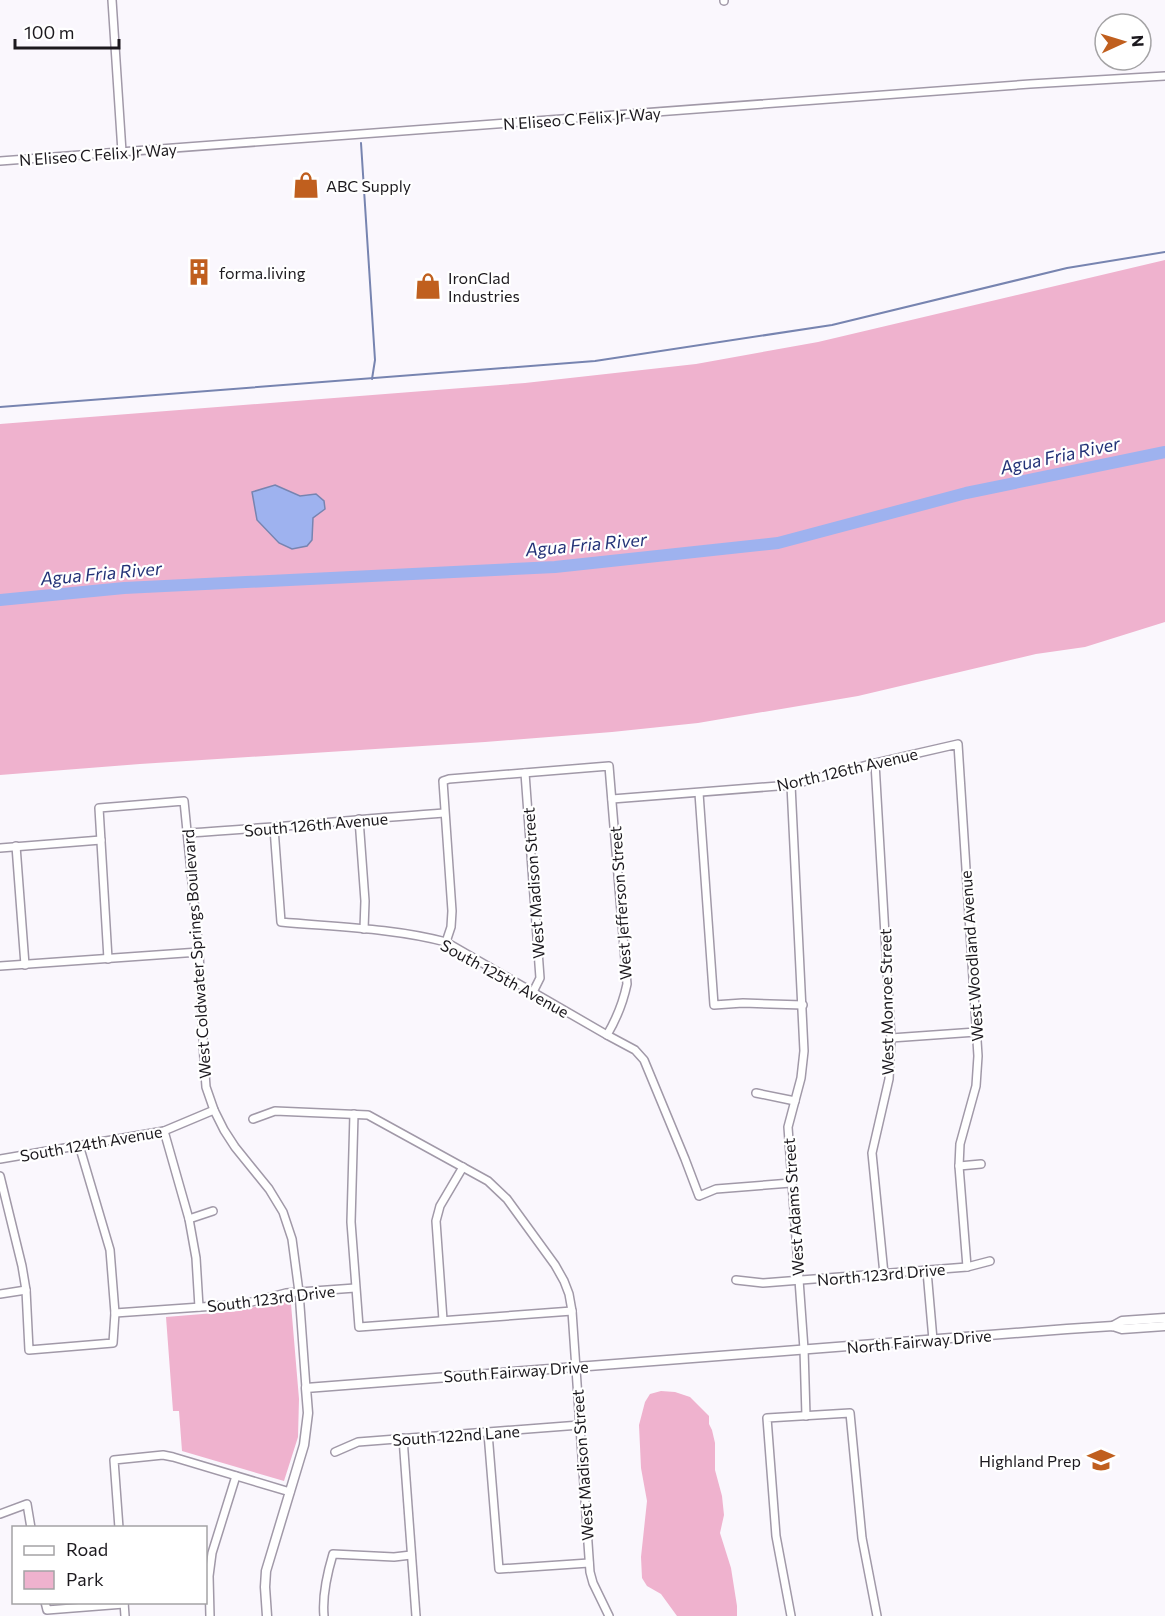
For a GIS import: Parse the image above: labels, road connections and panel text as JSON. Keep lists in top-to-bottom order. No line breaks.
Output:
{"streets":{"street":["N Eliseo C Felix Jr Way","North 126th Avenue","South 126th Avenue","West Madison Street","West Jefferson Street","West Coldwater Springs Boulevard","West Woodland Avenue","South 125th Avenue","West Monroe Street","South 124th Avenue","West Adams Street","North 123rd Drive","South 123rd Drive","North Fairway Drive","South Fairway Drive","South 122nd Lane"]},"crossings":[["North 126th Avenue","West Woodland Avenue"],["North 126th Avenue","West Monroe Street"],["North 126th Avenue","West Adams Street"],["South 126th Avenue","West Coldwater Springs Boulevard"],["South 126th Avenue","South 125th Avenue"],["West Madison Street","West Jefferson Street"],["West Madison Street","South 125th Avenue"],["West Madison Street","South Fairway Drive"],["West Madison Street","South 122nd Lane"],["West Jefferson Street","South 125th Avenue"],["West Coldwater Springs Boulevard","South 124th Avenue"],["West Coldwater Springs Boulevard","South 123rd Drive"],["West Coldwater Springs Boulevard","South Fairway Drive"],["West Woodland Avenue","North 123rd Drive"],["South 125th Avenue","West Adams Street"],["West Monroe Street","North 123rd Drive"],["West Adams Street","North 123rd Drive"],["West Adams Street","North Fairway Drive"],["North Fairway Drive","South Fairway Drive"]],"water":["Agua Fria River"],"places":{"shop":["ABC Supply","IronClad Industries"],"building":["forma.living"],"school or university":["Highland Prep"]},"legend":["Road","Park"],"scale_bar":"100 m","north":"right"}
